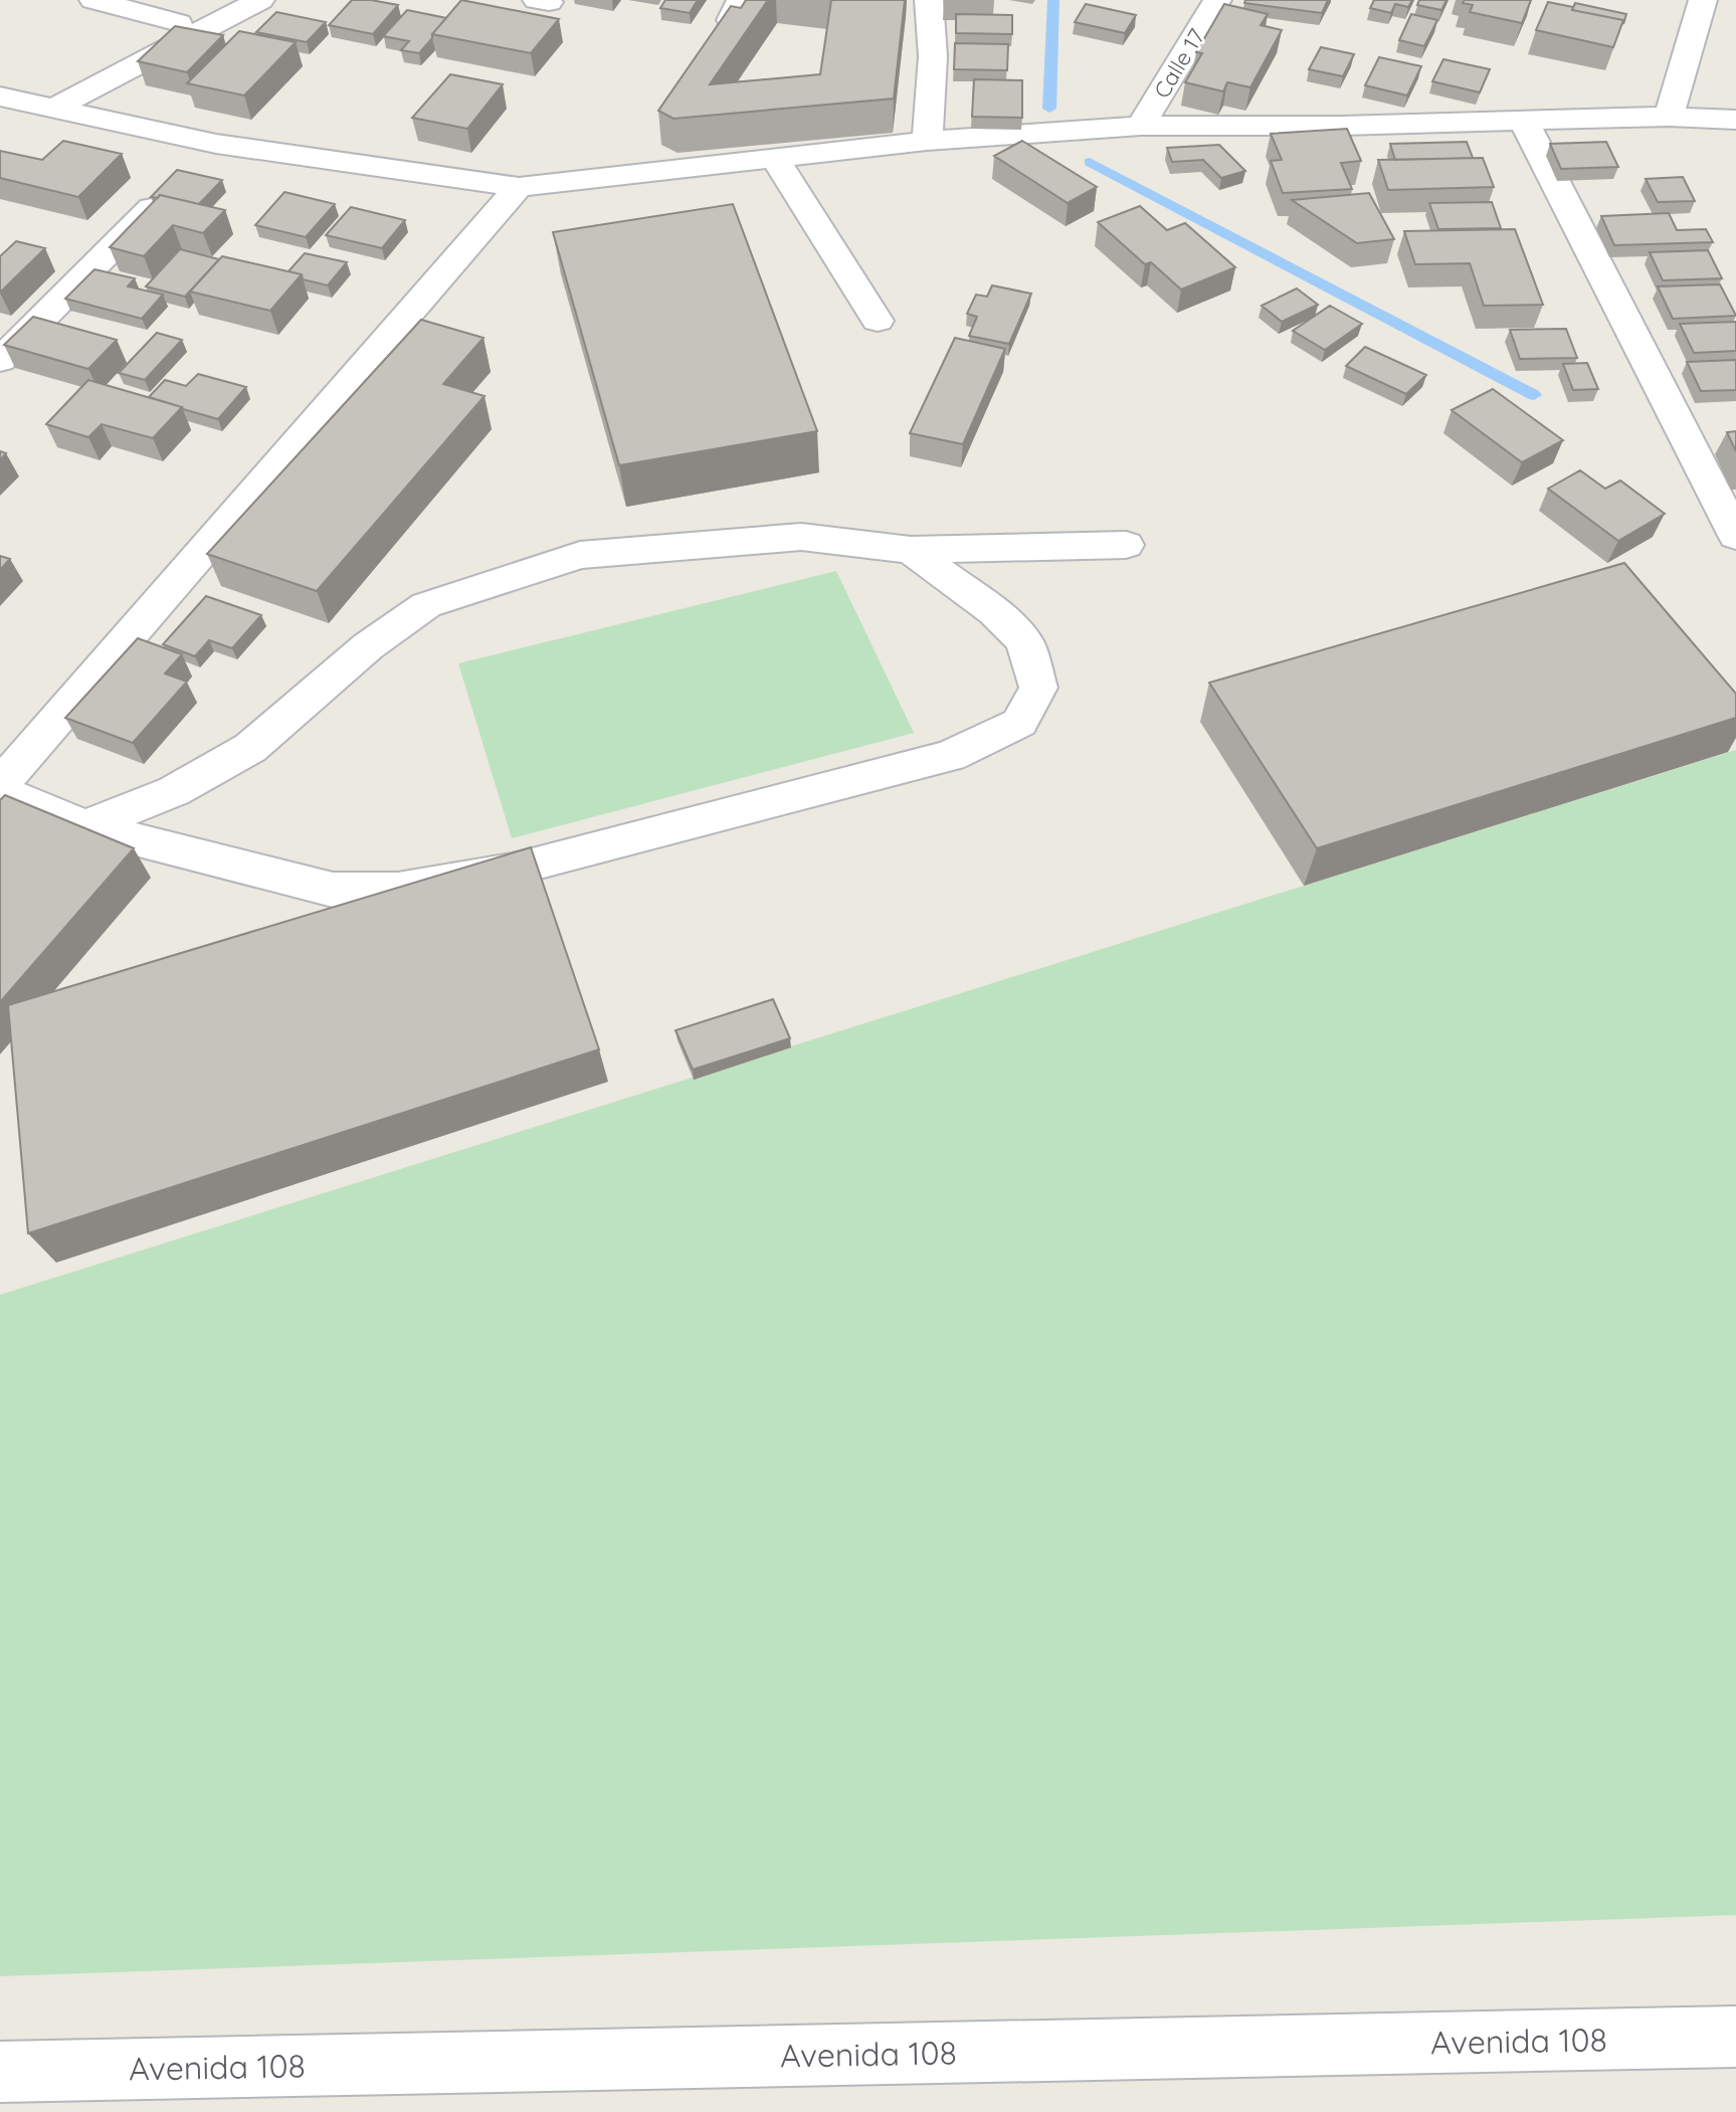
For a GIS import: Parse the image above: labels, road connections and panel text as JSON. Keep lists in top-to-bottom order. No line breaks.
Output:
{"streets":{"street":["Calle 17","Avenida 108"]}}
